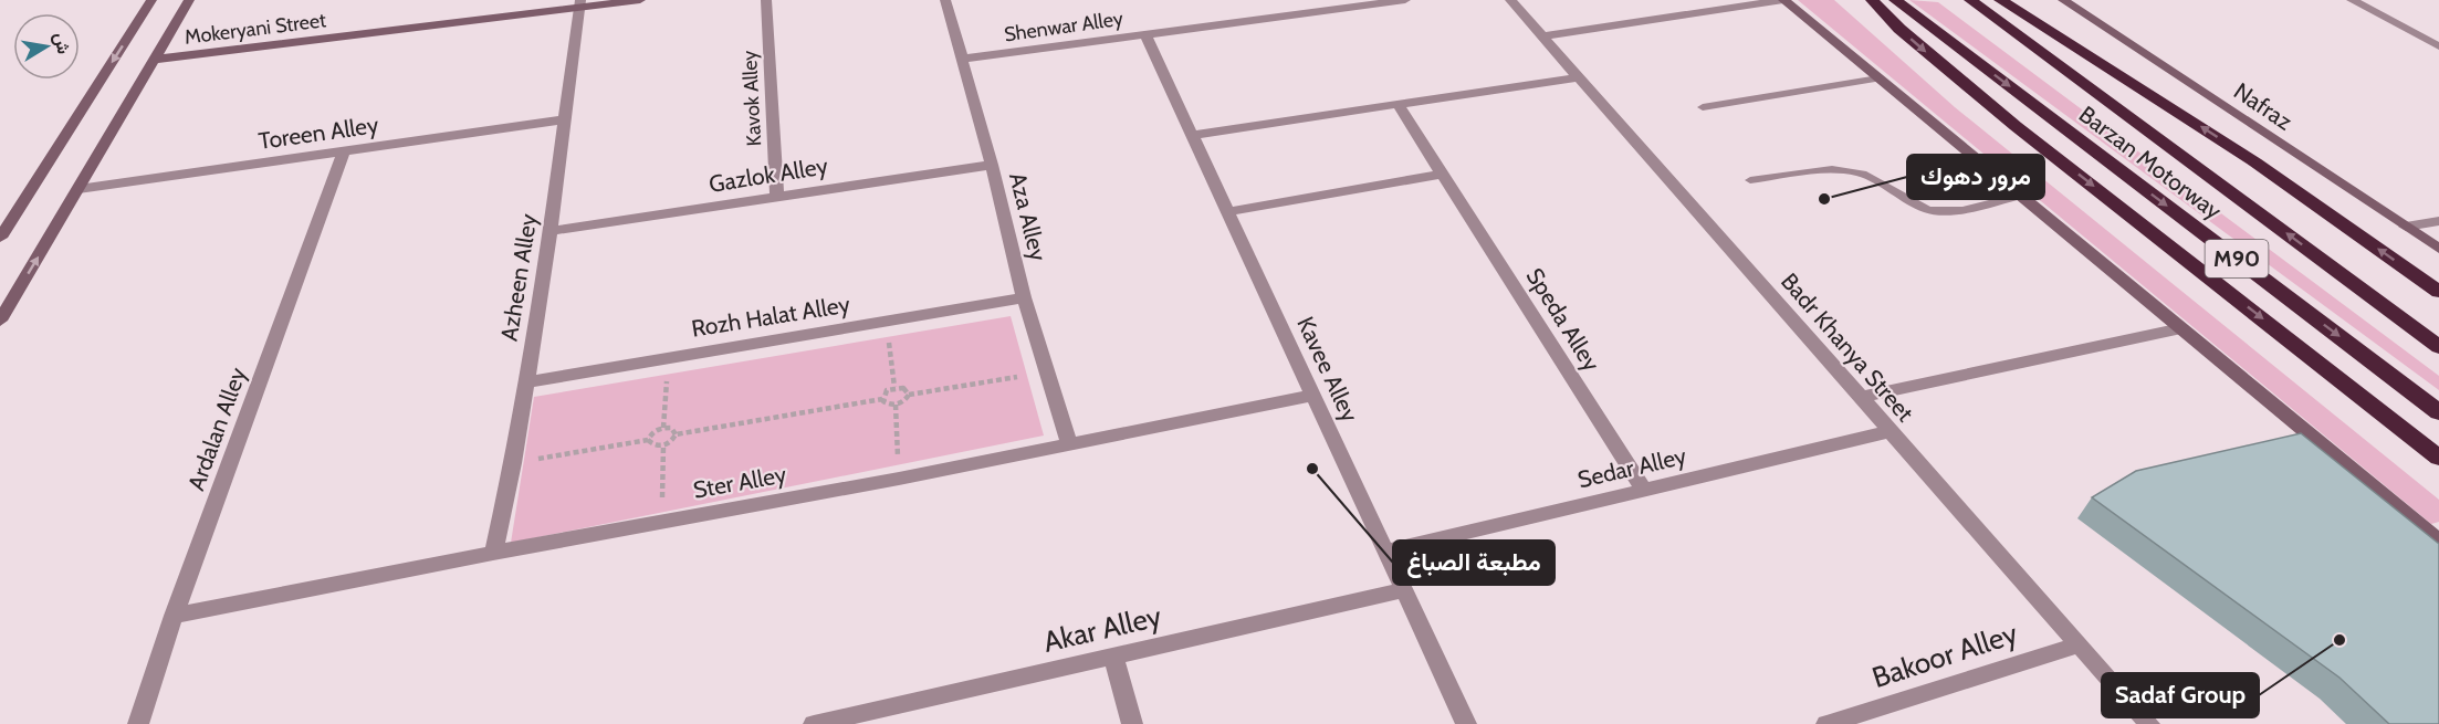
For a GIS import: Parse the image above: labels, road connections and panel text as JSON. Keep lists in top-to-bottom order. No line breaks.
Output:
{"streets":{"highway":["Barzan Motorway","M90"],"main road":["Mokeryani Street","Nafraz"],"street":["Shenwar Alley","Kavok Alley","Toreen Alley","Gazlok Alley","Aza Alley","Azheen Alley","Rozh Halat Alley","Speda Alley","Badr Khanya Street","Kavee Alley","Ardalan Alley","Sedar Alley","Ster Alley","Akar Alley","Bakoor Alley"]},"crossings":[["Shenwar Alley","Aza Alley"],["Shenwar Alley","Kavee Alley"],["Mokeryani Street","Azheen Alley"],["Kavok Alley","Gazlok Alley"],["Toreen Alley","Azheen Alley"],["Toreen Alley","Ardalan Alley"],["Gazlok Alley","Aza Alley"],["Gazlok Alley","Azheen Alley"],["Aza Alley","Rozh Halat Alley"],["Aza Alley","Ster Alley"],["Azheen Alley","Rozh Halat Alley"],["Azheen Alley","Ster Alley"],["Speda Alley","Sedar Alley"],["Badr Khanya Street","Sedar Alley"],["Badr Khanya Street","Bakoor Alley"],["Kavee Alley","Sedar Alley"],["Kavee Alley","Ster Alley"],["Kavee Alley","Akar Alley"],["Ardalan Alley","Ster Alley"]],"places":["مرور دهوك","مطبعة الصباغ","Sadaf Group"],"north":"right"}
